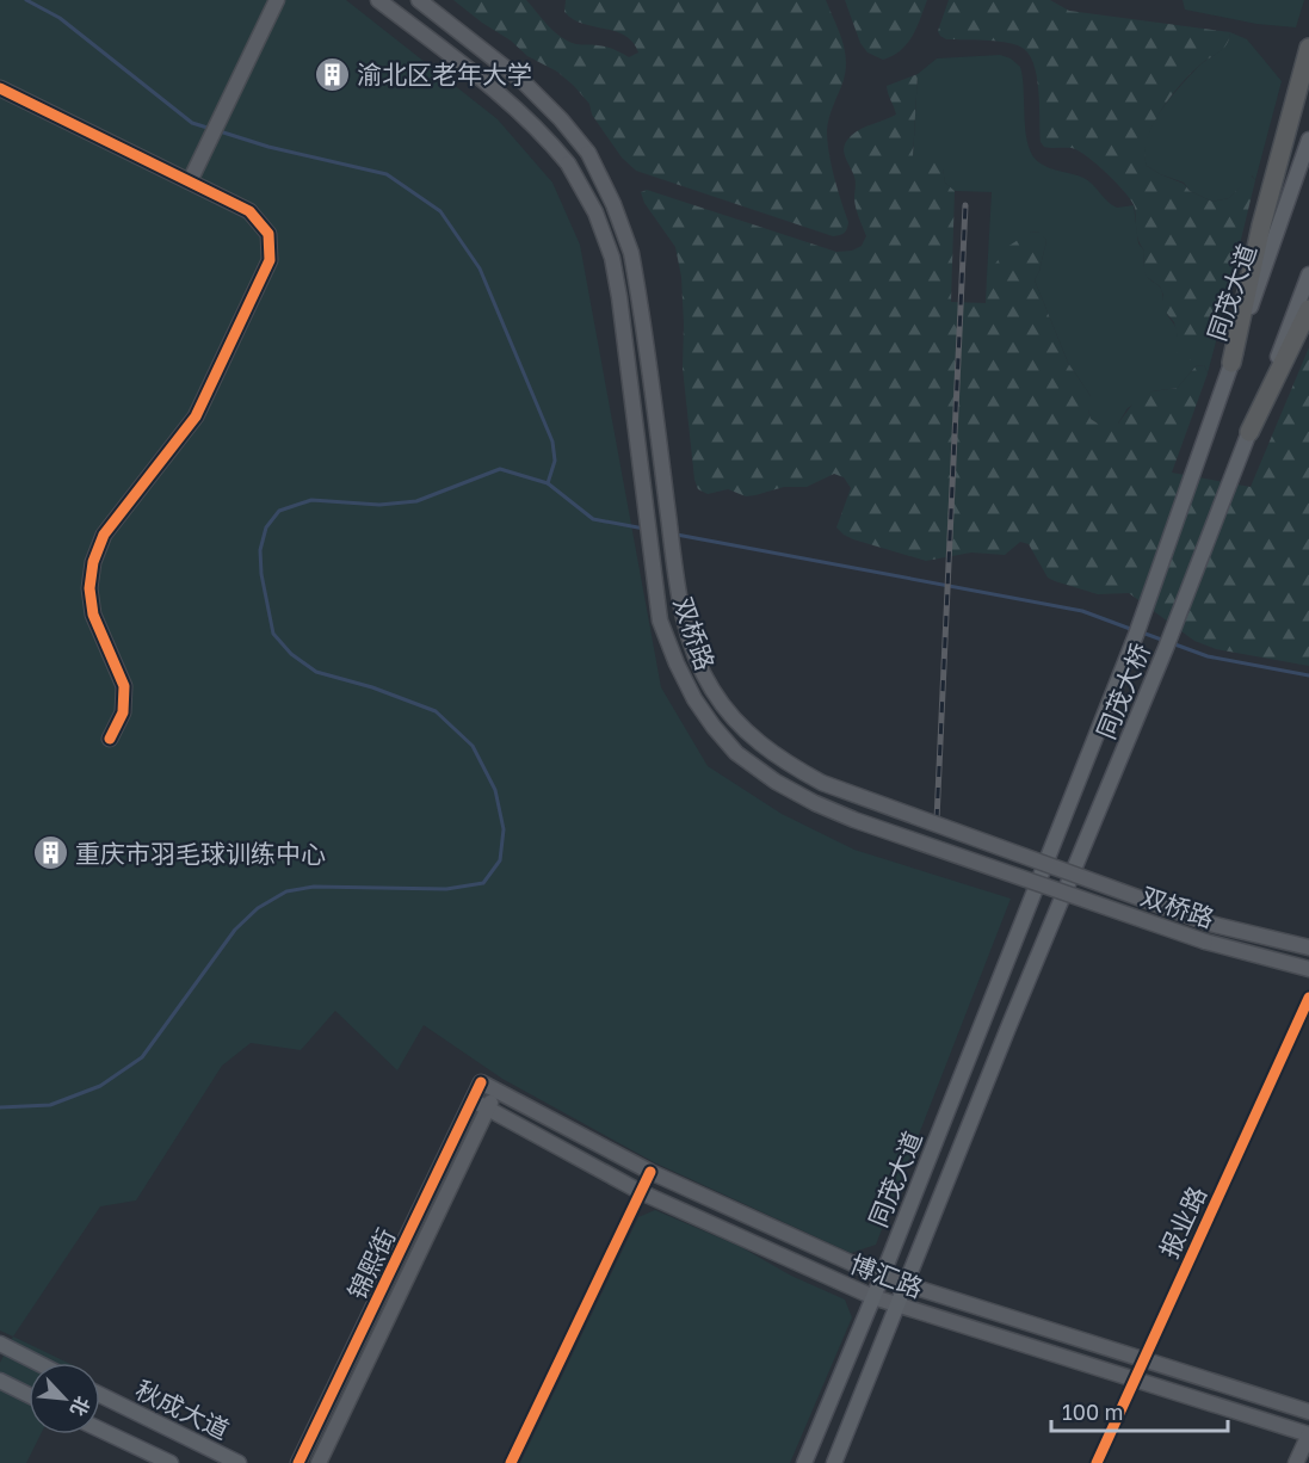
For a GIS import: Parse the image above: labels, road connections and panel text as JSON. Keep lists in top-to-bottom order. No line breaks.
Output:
{"streets":{"main road":["同茂大道","双桥路","同茂大桥","锦熙街","博汇路","秋成大道"],"street":["报业路"]},"crossings":[["同茂大道","同茂大桥"],["同茂大道","博汇路"],["报业路","博汇路"],["锦熙街","博汇路"]],"places":{"building":["渝北区老年大学","重庆市羽毛球训练中心"]},"scale_bar":"100 m","north":"bottom right"}
